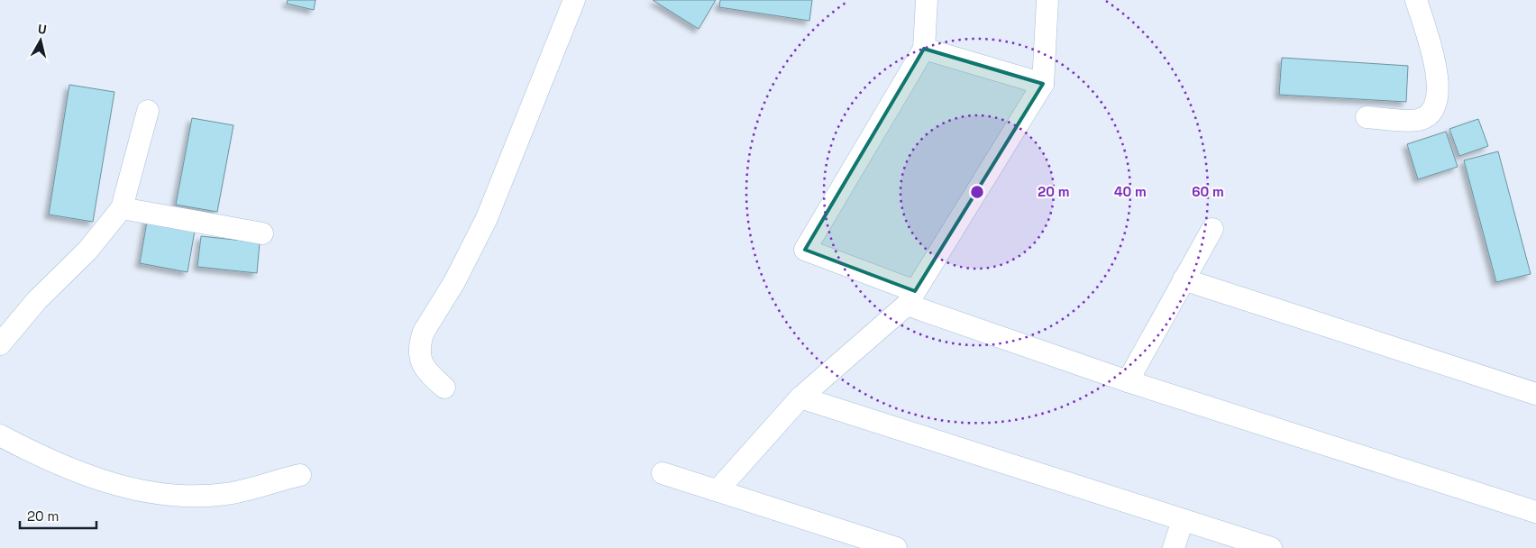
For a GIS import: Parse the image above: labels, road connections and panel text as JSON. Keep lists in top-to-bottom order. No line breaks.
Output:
{"scale_bar":"20 m","north":"top","rings":["20 m","40 m","60 m"]}
